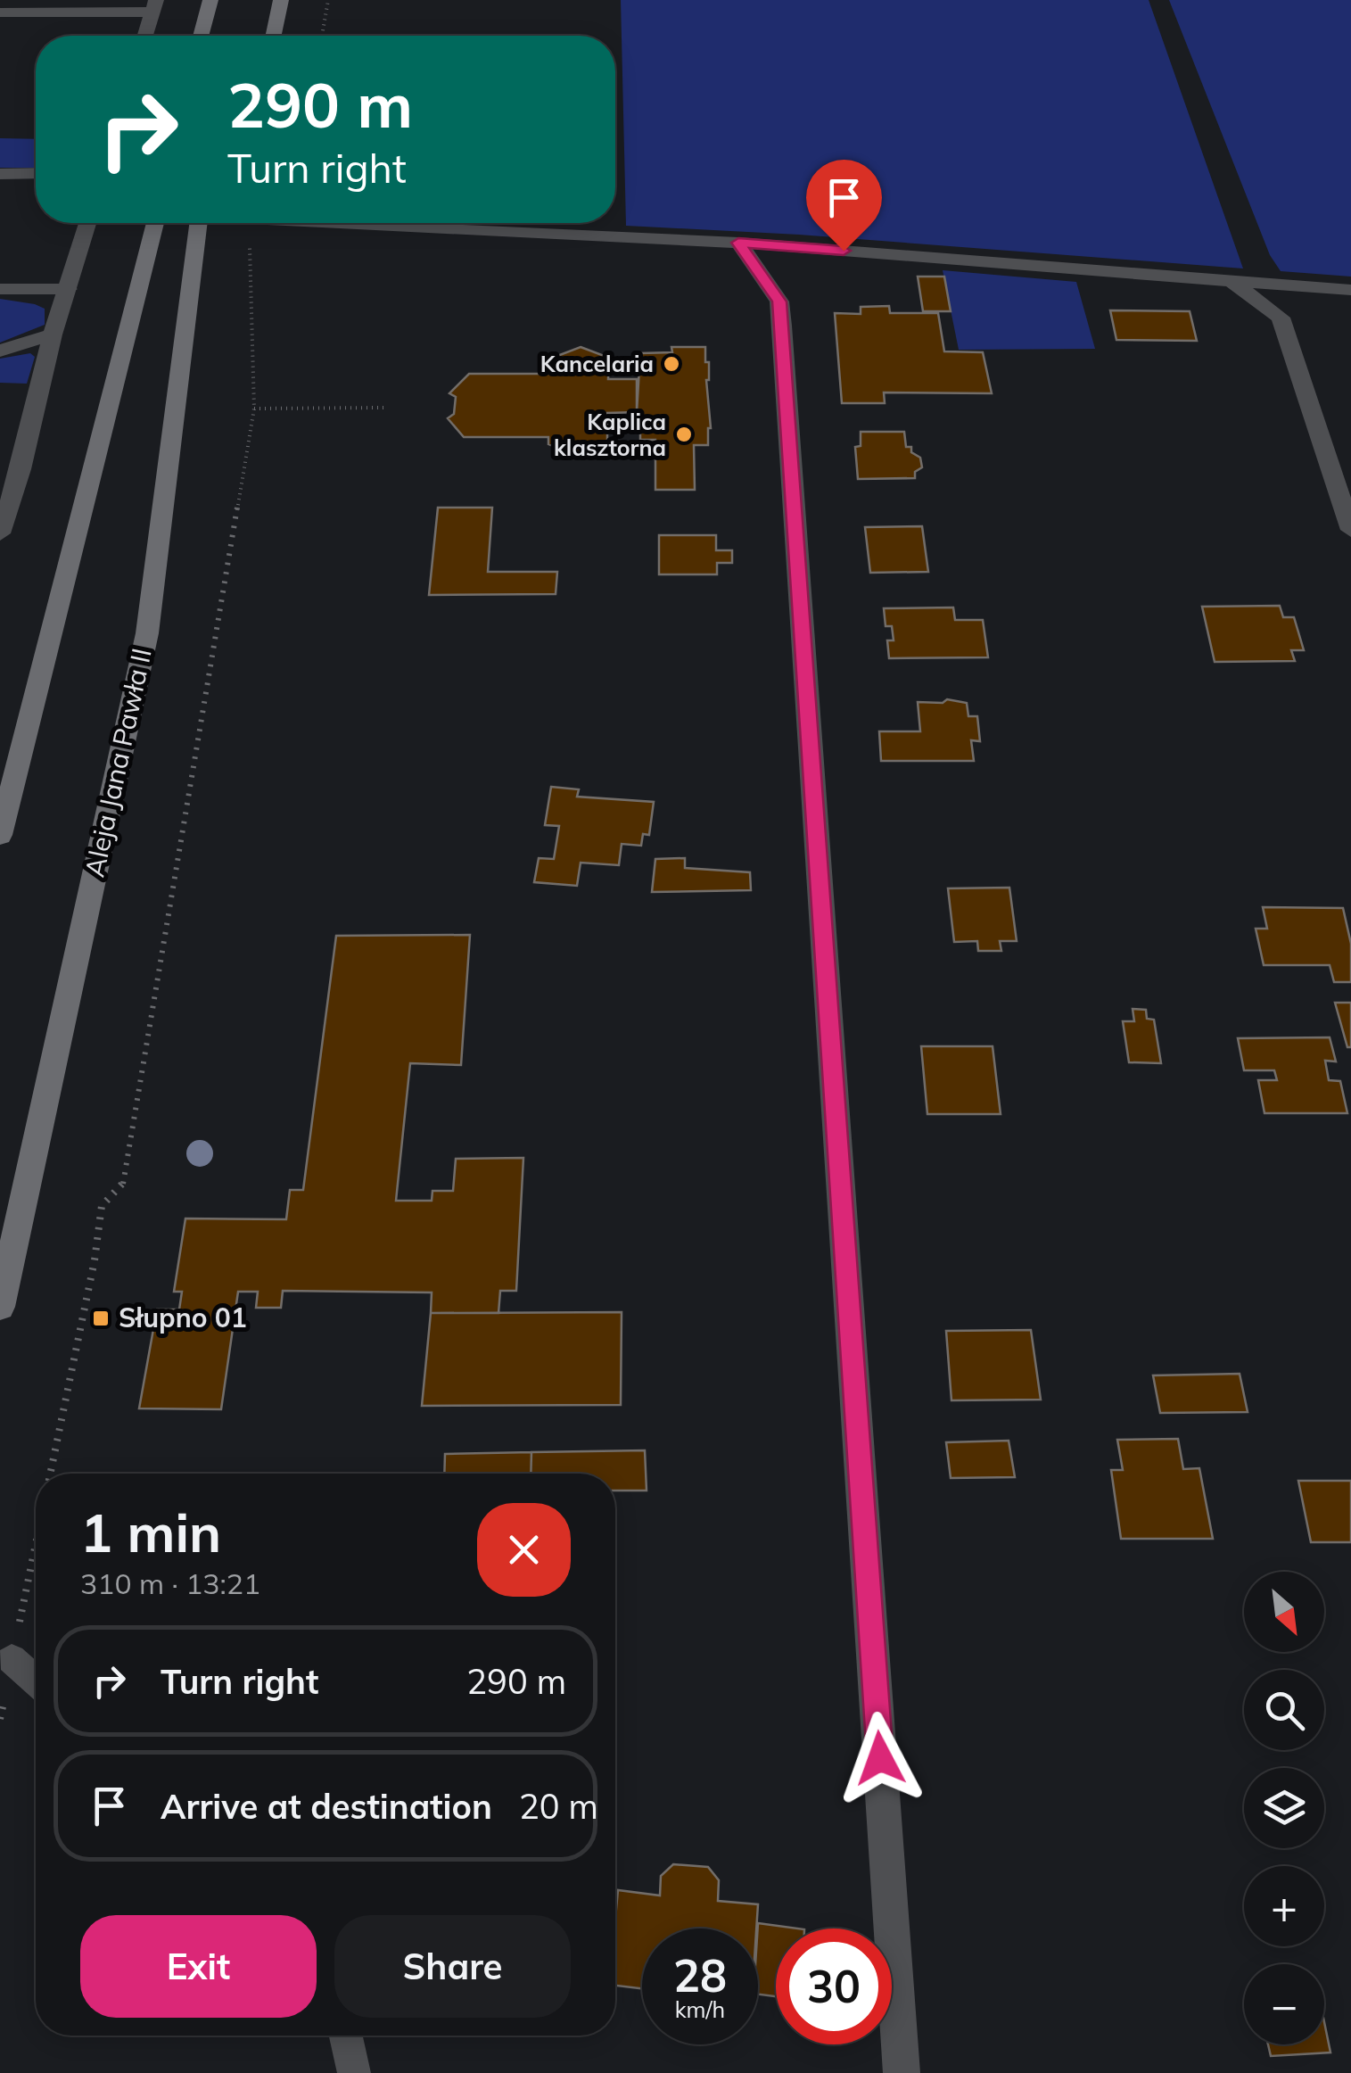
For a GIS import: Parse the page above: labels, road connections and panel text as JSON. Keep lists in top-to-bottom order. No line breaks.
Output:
{"streets":{"main road":["Aleja Jana Pawła II"]},"places":{"other":["Kancelaria","Kaplica klasztorna"],"transit":["Słupno 01"]},"north":"bottom right","page":{"turn":["290 m","Turn right"],"heading":["1 min","310 m · 13:21"],"map_buttons":["+","−"],"list":[{"name":"Turn right","value":"290 m"},{"name":"Arrive at destination","value":"20 m"}],"buttons":["Exit","Share"],"speed":"28 km/h","limit":"30"}}
